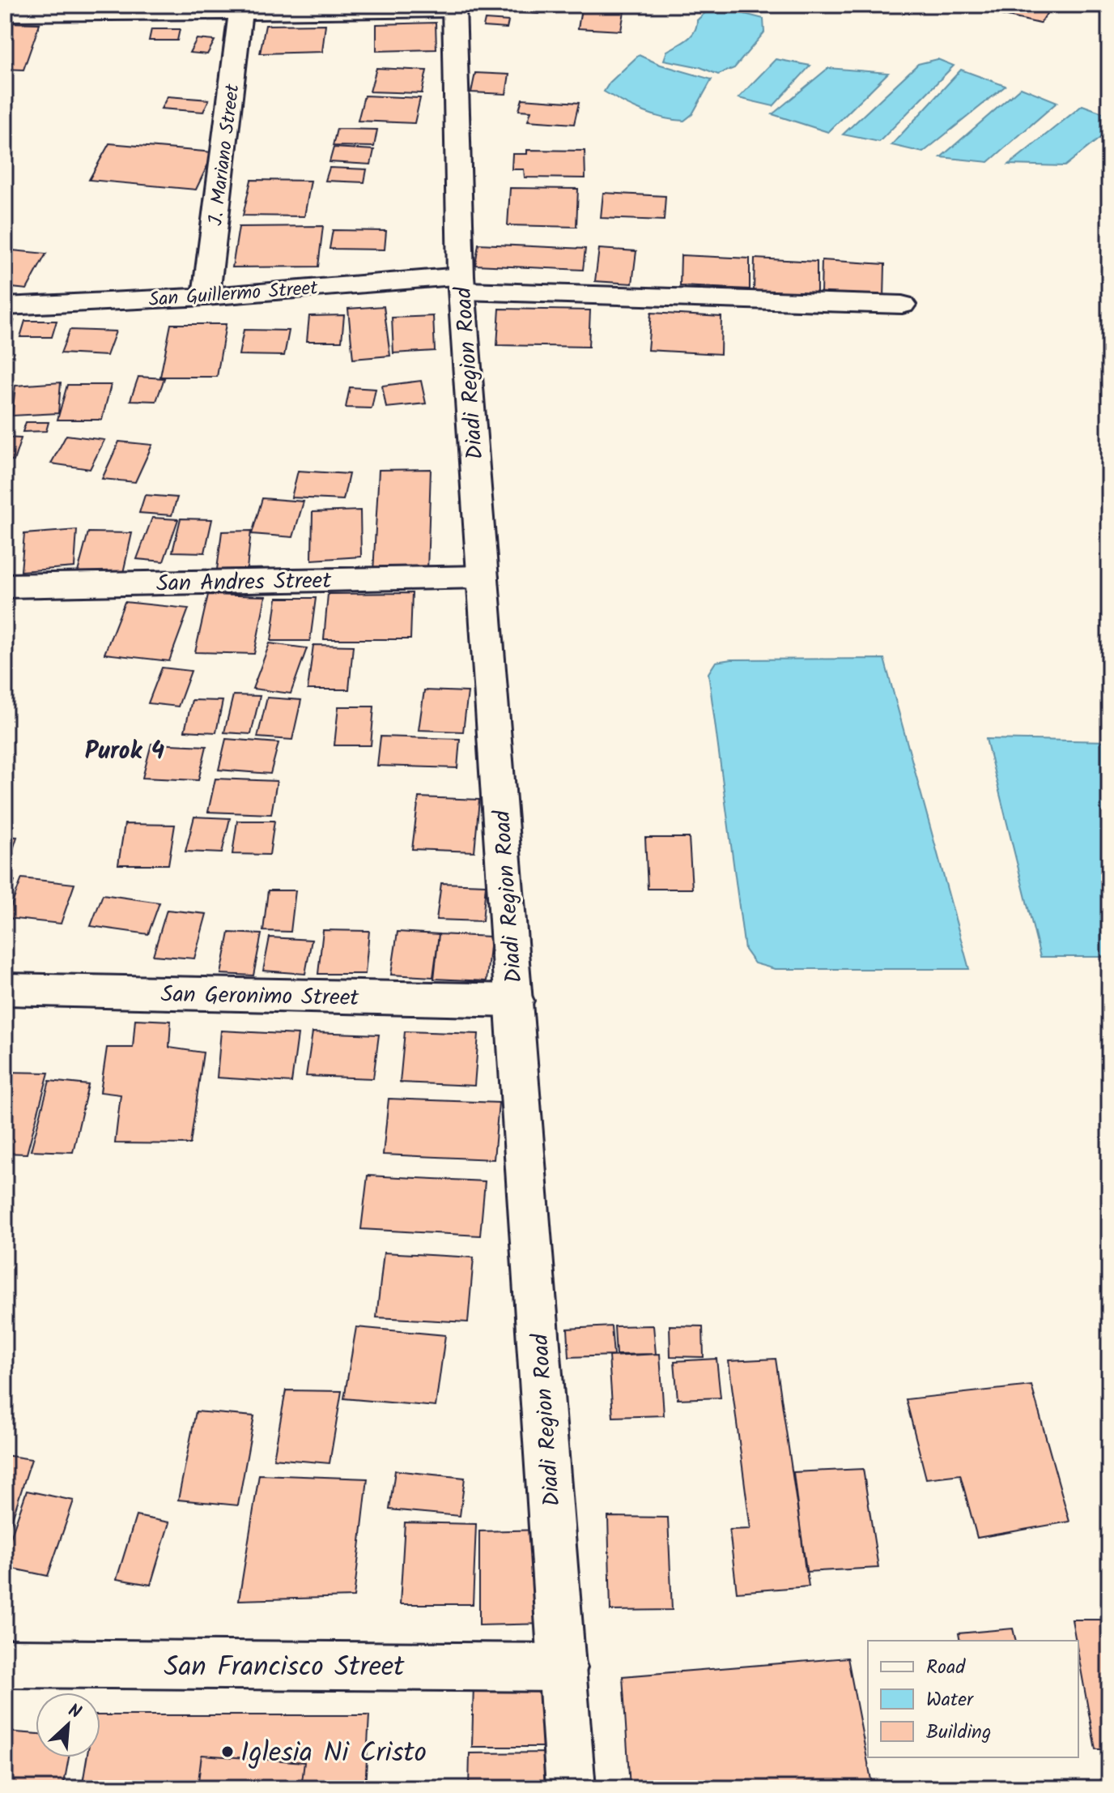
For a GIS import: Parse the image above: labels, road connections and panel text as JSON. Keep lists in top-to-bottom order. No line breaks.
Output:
{"streets":{"street":["J. Mariano Street","San Guillermo Street","Diadi Region Road","San Andres Street","San Geronimo Street","San Francisco Street"]},"crossings":[["J. Mariano Street","San Guillermo Street"],["San Guillermo Street","Diadi Region Road"],["Diadi Region Road","San Andres Street"],["Diadi Region Road","San Geronimo Street"],["Diadi Region Road","San Francisco Street"]],"districts":["Purok 4"],"places":["Iglesia Ni Cristo"],"legend":["Road","Water","Building"],"north":"top right"}
